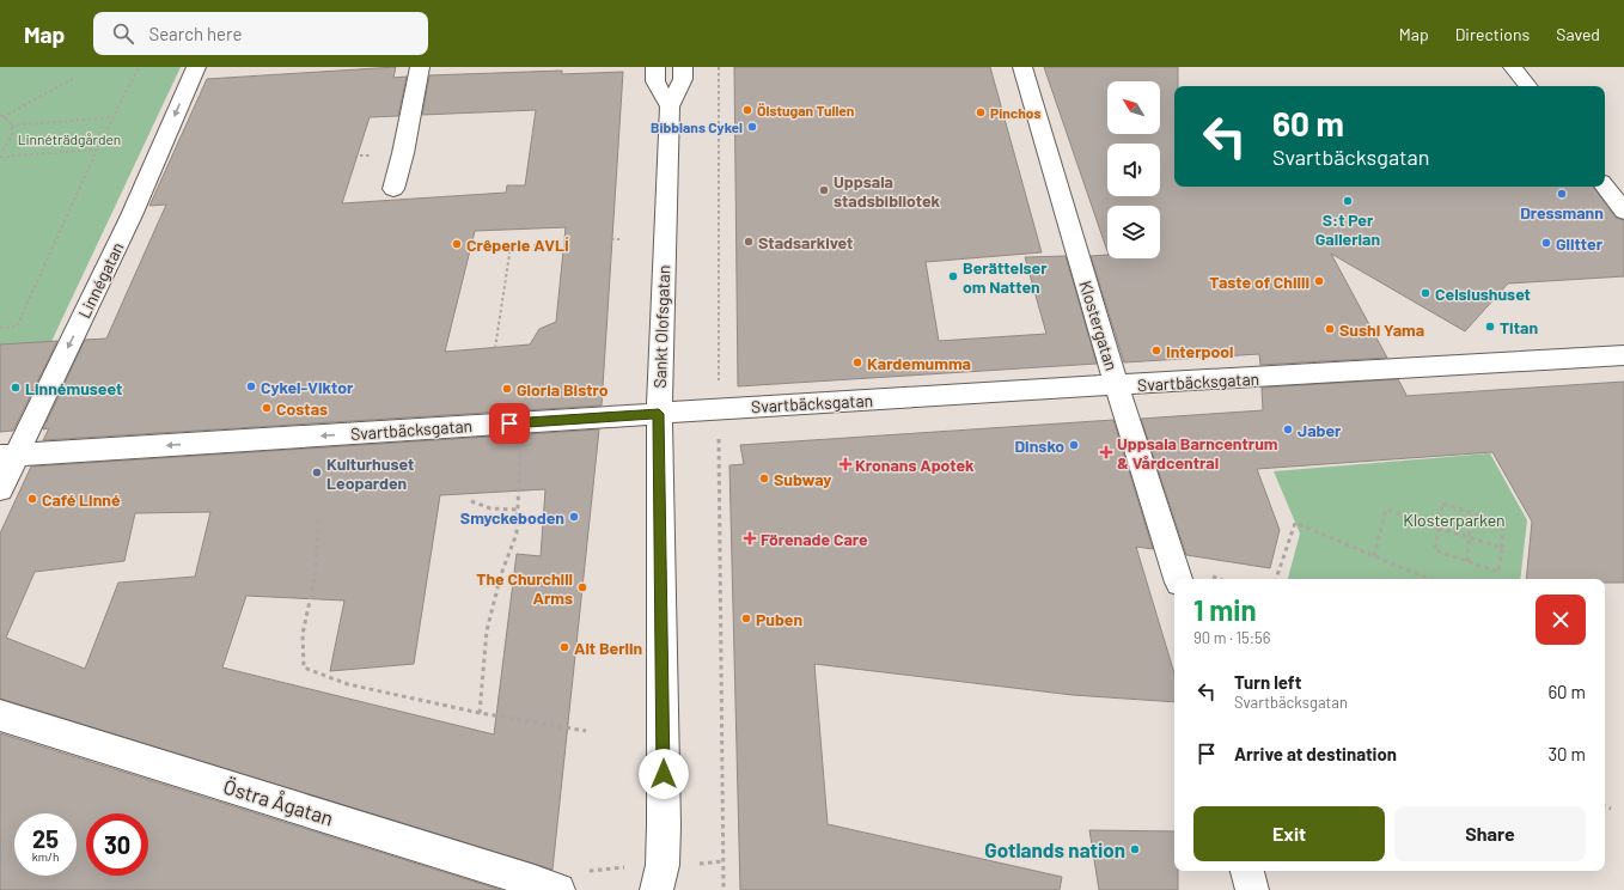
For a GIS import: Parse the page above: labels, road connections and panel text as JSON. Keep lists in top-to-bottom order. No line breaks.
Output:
{"streets":{"street":["Linnégatan","Klostergatan","Sankt Olofsgatan","Svartbäcksgatan","Östra Ågatan"]},"crossings":[["Linnégatan","Svartbäcksgatan"],["Klostergatan","Svartbäcksgatan"],["Sankt Olofsgatan","Svartbäcksgatan"]],"one_way":["Linnégatan"],"parks":["Linnéträdgården","Klosterparken"],"places":{"other":["Ölstugan Tullen","Pinchos","Bibblans Cykel","Uppsala stadsbibliotek","Dressmann","S:t Per Gallerian","Stadsarkivet","Glitter","Crêperie AVLÍ","Berättelser om Natten","Taste of Chilli","Celsiushuset","Titan","Sushi Yama","Interpool","Kardemumma","Cykel-Viktor","Linnémuseet","Gloria Bistro","Costas","Jaber","Dinsko","Kulturhuset Leoparden","Subway","Café Linné","Smyckeboden","The Churchill Arms","Puben","Alt Berlin","Gotlands nation"],"health":["Uppsala Barncentrum & Vårdcentral","Kronans Apotek","Förenade Care"]},"north":"top left","page":{"header":"Map","search":"Search here","nav":["Map","Directions","Saved"],"turn":["60 m","Svartbäcksgatan"],"heading":["1 min","90 m · 15:56"],"list":[{"name":"Turn left","note":"Svartbäcksgatan","value":"60 m"},{"name":"Arrive at destination","value":"30 m"}],"buttons":["Exit","Share"],"speed":"25 km/h","limit":"30"}}
